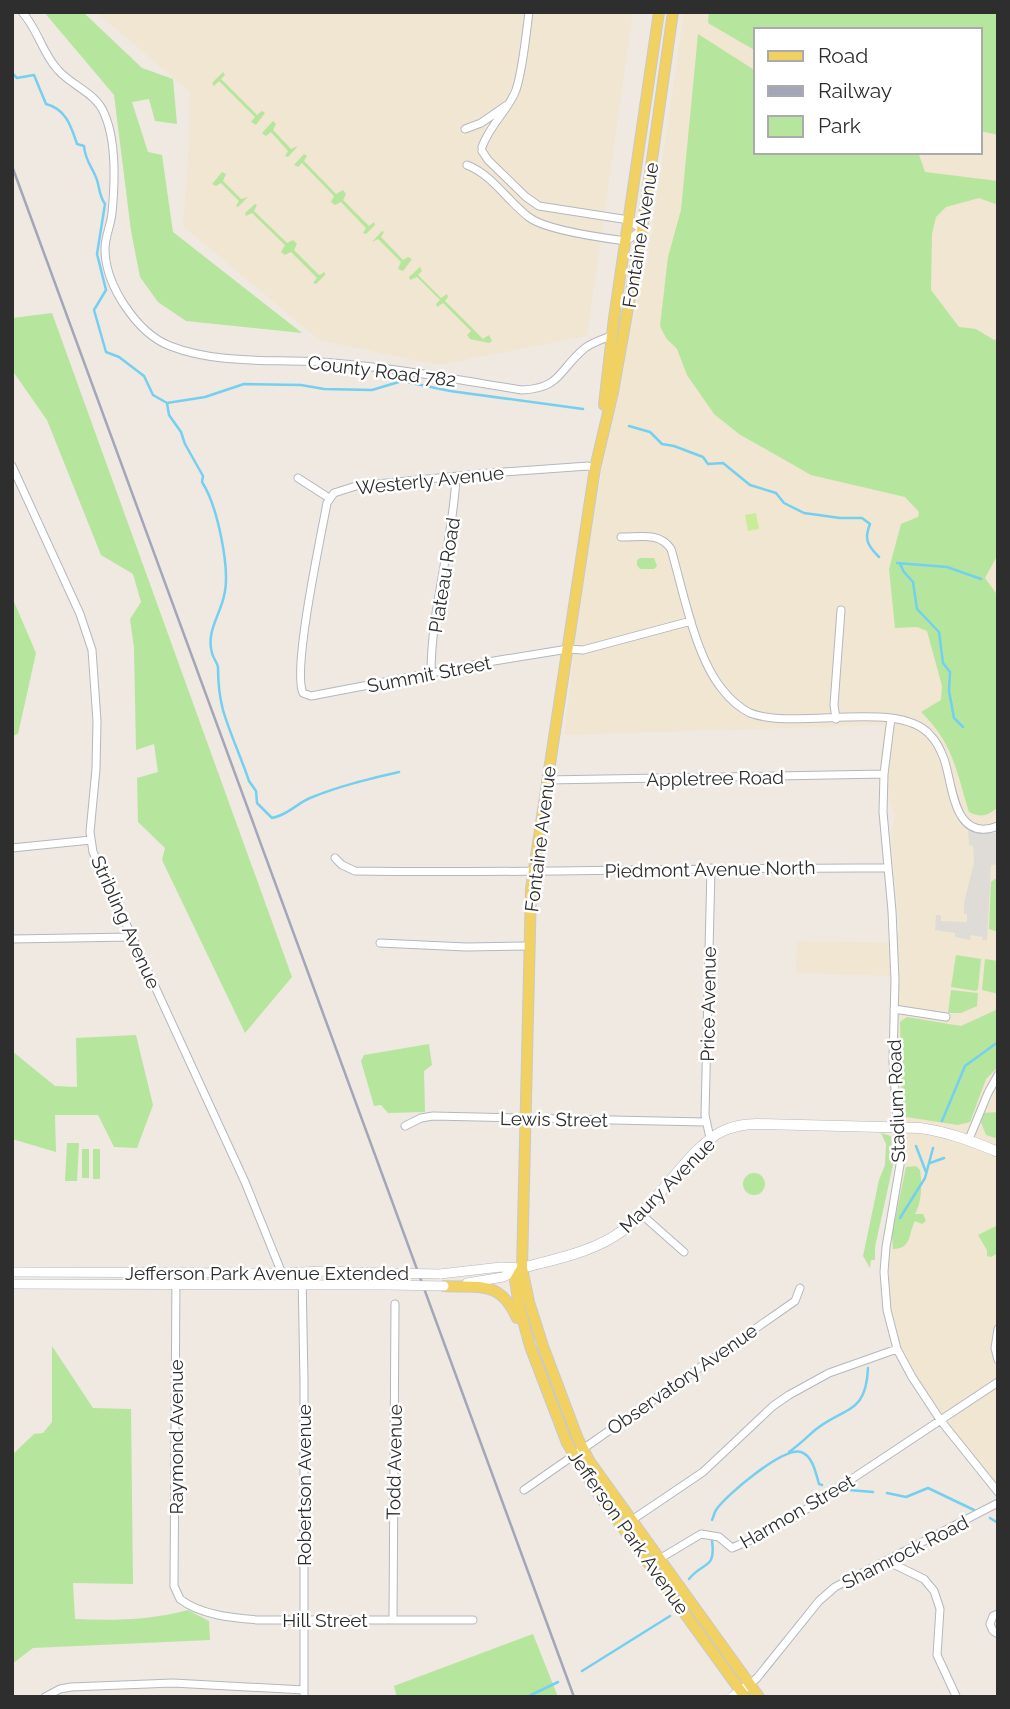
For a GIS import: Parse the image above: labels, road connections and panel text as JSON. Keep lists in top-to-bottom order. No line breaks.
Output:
{"streets":{"main road":["Fontaine Avenue","Maury Avenue","Jefferson Park Avenue"],"street":["County Road 782","Westerly Avenue","Plateau Road","Summit Street","Appletree Road","Piedmont Avenue North","Stribling Avenue","Price Avenue","Stadium Road","Lewis Street","Jefferson Park Avenue Extended","Observatory Avenue","Raymond Avenue","Todd Avenue","Robertson Avenue","Harmon Street","Shamrock Road","Hill Street"]},"crossings":[["Fontaine Avenue","County Road 782"],["Fontaine Avenue","Westerly Avenue"],["Fontaine Avenue","Summit Street"],["Fontaine Avenue","Appletree Road"],["Fontaine Avenue","Piedmont Avenue North"],["Fontaine Avenue","Lewis Street"],["Fontaine Avenue","Maury Avenue"],["Fontaine Avenue","Jefferson Park Avenue Extended"],["Fontaine Avenue","Jefferson Park Avenue"],["Westerly Avenue","Plateau Road"],["Westerly Avenue","Summit Street"],["Plateau Road","Summit Street"],["Appletree Road","Stadium Road"],["Piedmont Avenue North","Price Avenue"],["Piedmont Avenue North","Stadium Road"],["Stribling Avenue","Jefferson Park Avenue Extended"],["Price Avenue","Lewis Street"],["Price Avenue","Maury Avenue"],["Stadium Road","Maury Avenue"],["Stadium Road","Harmon Street"],["Maury Avenue","Jefferson Park Avenue Extended"],["Maury Avenue","Jefferson Park Avenue"],["Jefferson Park Avenue Extended","Raymond Avenue"],["Jefferson Park Avenue Extended","Robertson Avenue"],["Jefferson Park Avenue Extended","Jefferson Park Avenue"],["Observatory Avenue","Jefferson Park Avenue"],["Raymond Avenue","Hill Street"],["Todd Avenue","Hill Street"],["Robertson Avenue","Hill Street"],["Harmon Street","Jefferson Park Avenue"],["Jefferson Park Avenue","Shamrock Road"]],"legend":["Road","Railway","Park"]}
